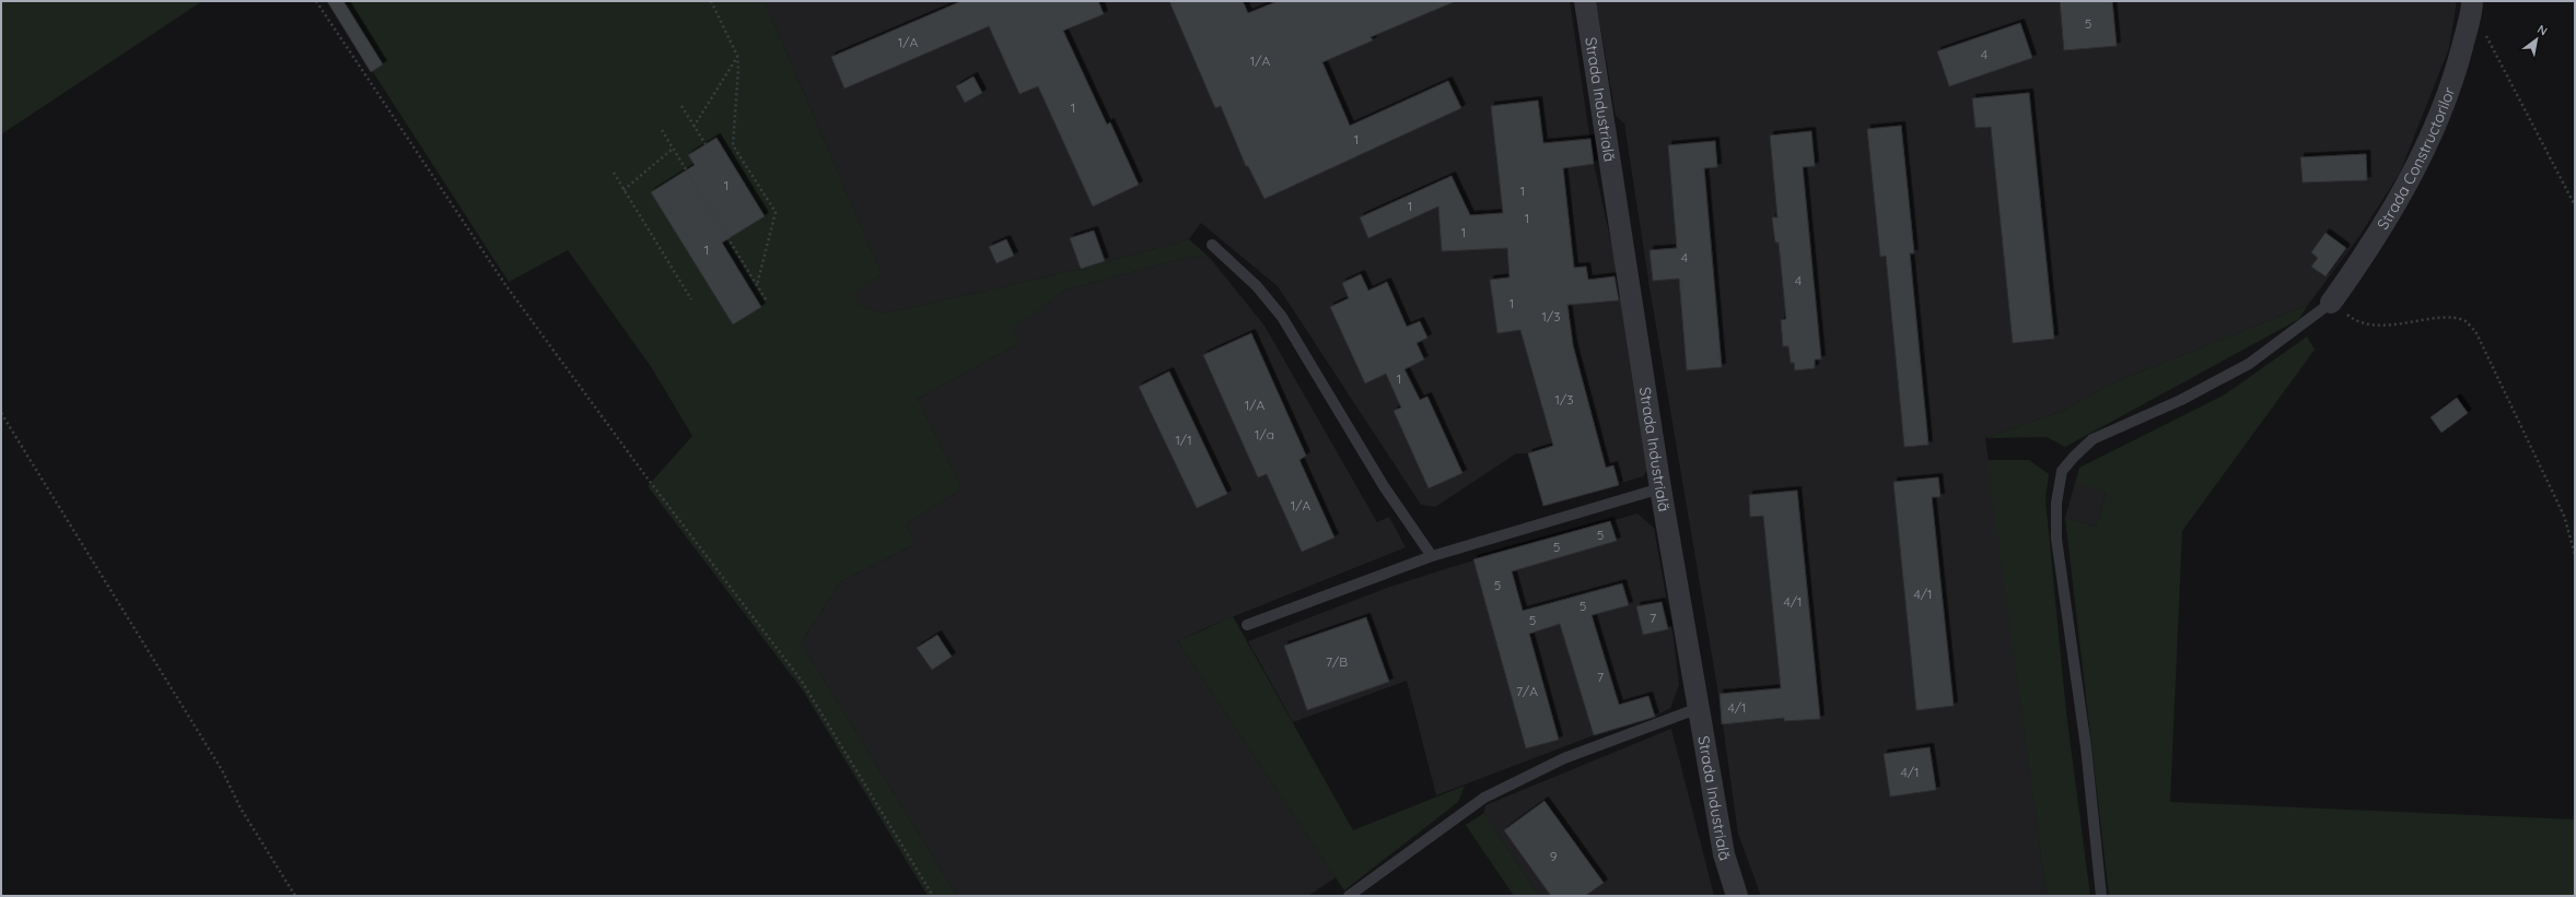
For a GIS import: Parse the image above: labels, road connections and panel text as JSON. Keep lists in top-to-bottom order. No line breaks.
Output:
{"streets":{"street":["Strada Industrială","Strada Constructorilor"]},"house_numbers":["5","1/A","4","1/A","1","1","1","1","1","1","1","1","4","4","1","1/3","1","1/3","1/A","1/a","1/1","1/A","5","5","5","4/1","4/1","5","7","5","7/B","7","7/A","4/1","4/1","9"],"north":"top right"}
